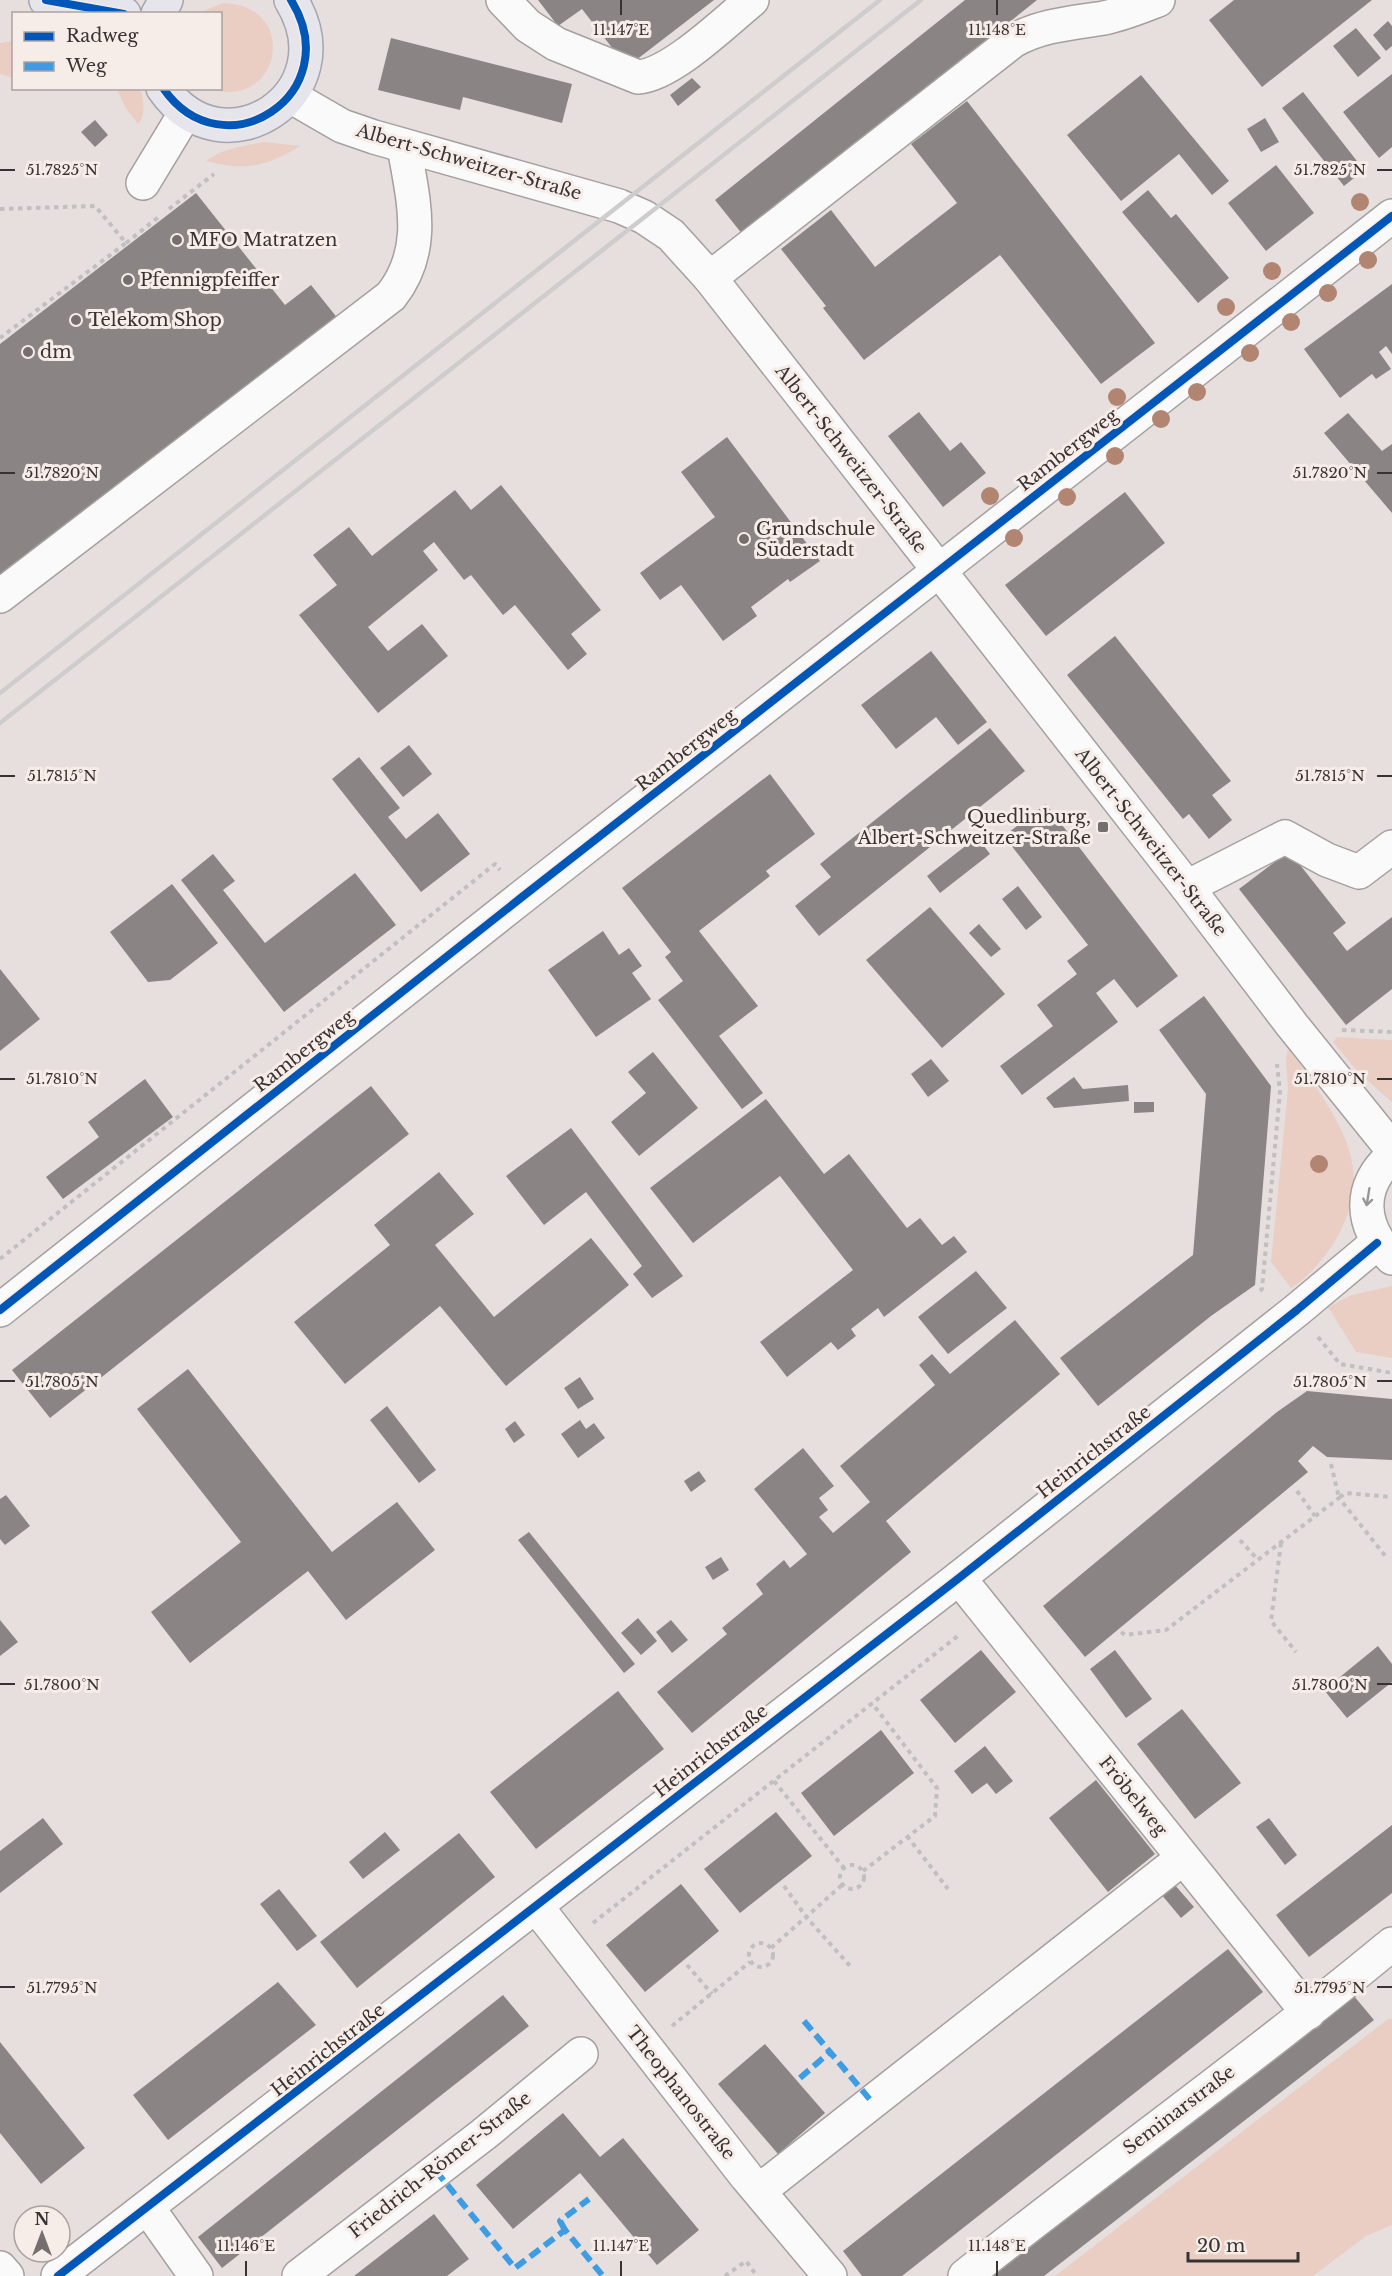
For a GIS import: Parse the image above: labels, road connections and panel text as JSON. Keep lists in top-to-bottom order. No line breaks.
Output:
{"streets":{"street":["Albert-Schweitzer-Straße","Rambergweg","Heinrichstraße","Fröbelweg","Theophanostraße","Seminarstraße","Friedrich-Römer-Straße"]},"crossings":[["Albert-Schweitzer-Straße","Rambergweg"],["Heinrichstraße","Fröbelweg"],["Heinrichstraße","Theophanostraße"],["Fröbelweg","Seminarstraße"]],"places":{"other":["MFO Matratzen","Pfennigpfeiffer","Telekom Shop","dm","Grundschule Süderstadt"],"transit":["Quedlinburg, Albert-Schweitzer-Straße"]},"legend":["Radweg","Weg"],"scale_bar":"20 m","north":"top","coordinates":["11.147°E","11.148°E","51.7825°N","51.7820°N","51.7815°N","51.7810°N","51.7805°N","51.7800°N","51.7795°N","11.146°E"]}
